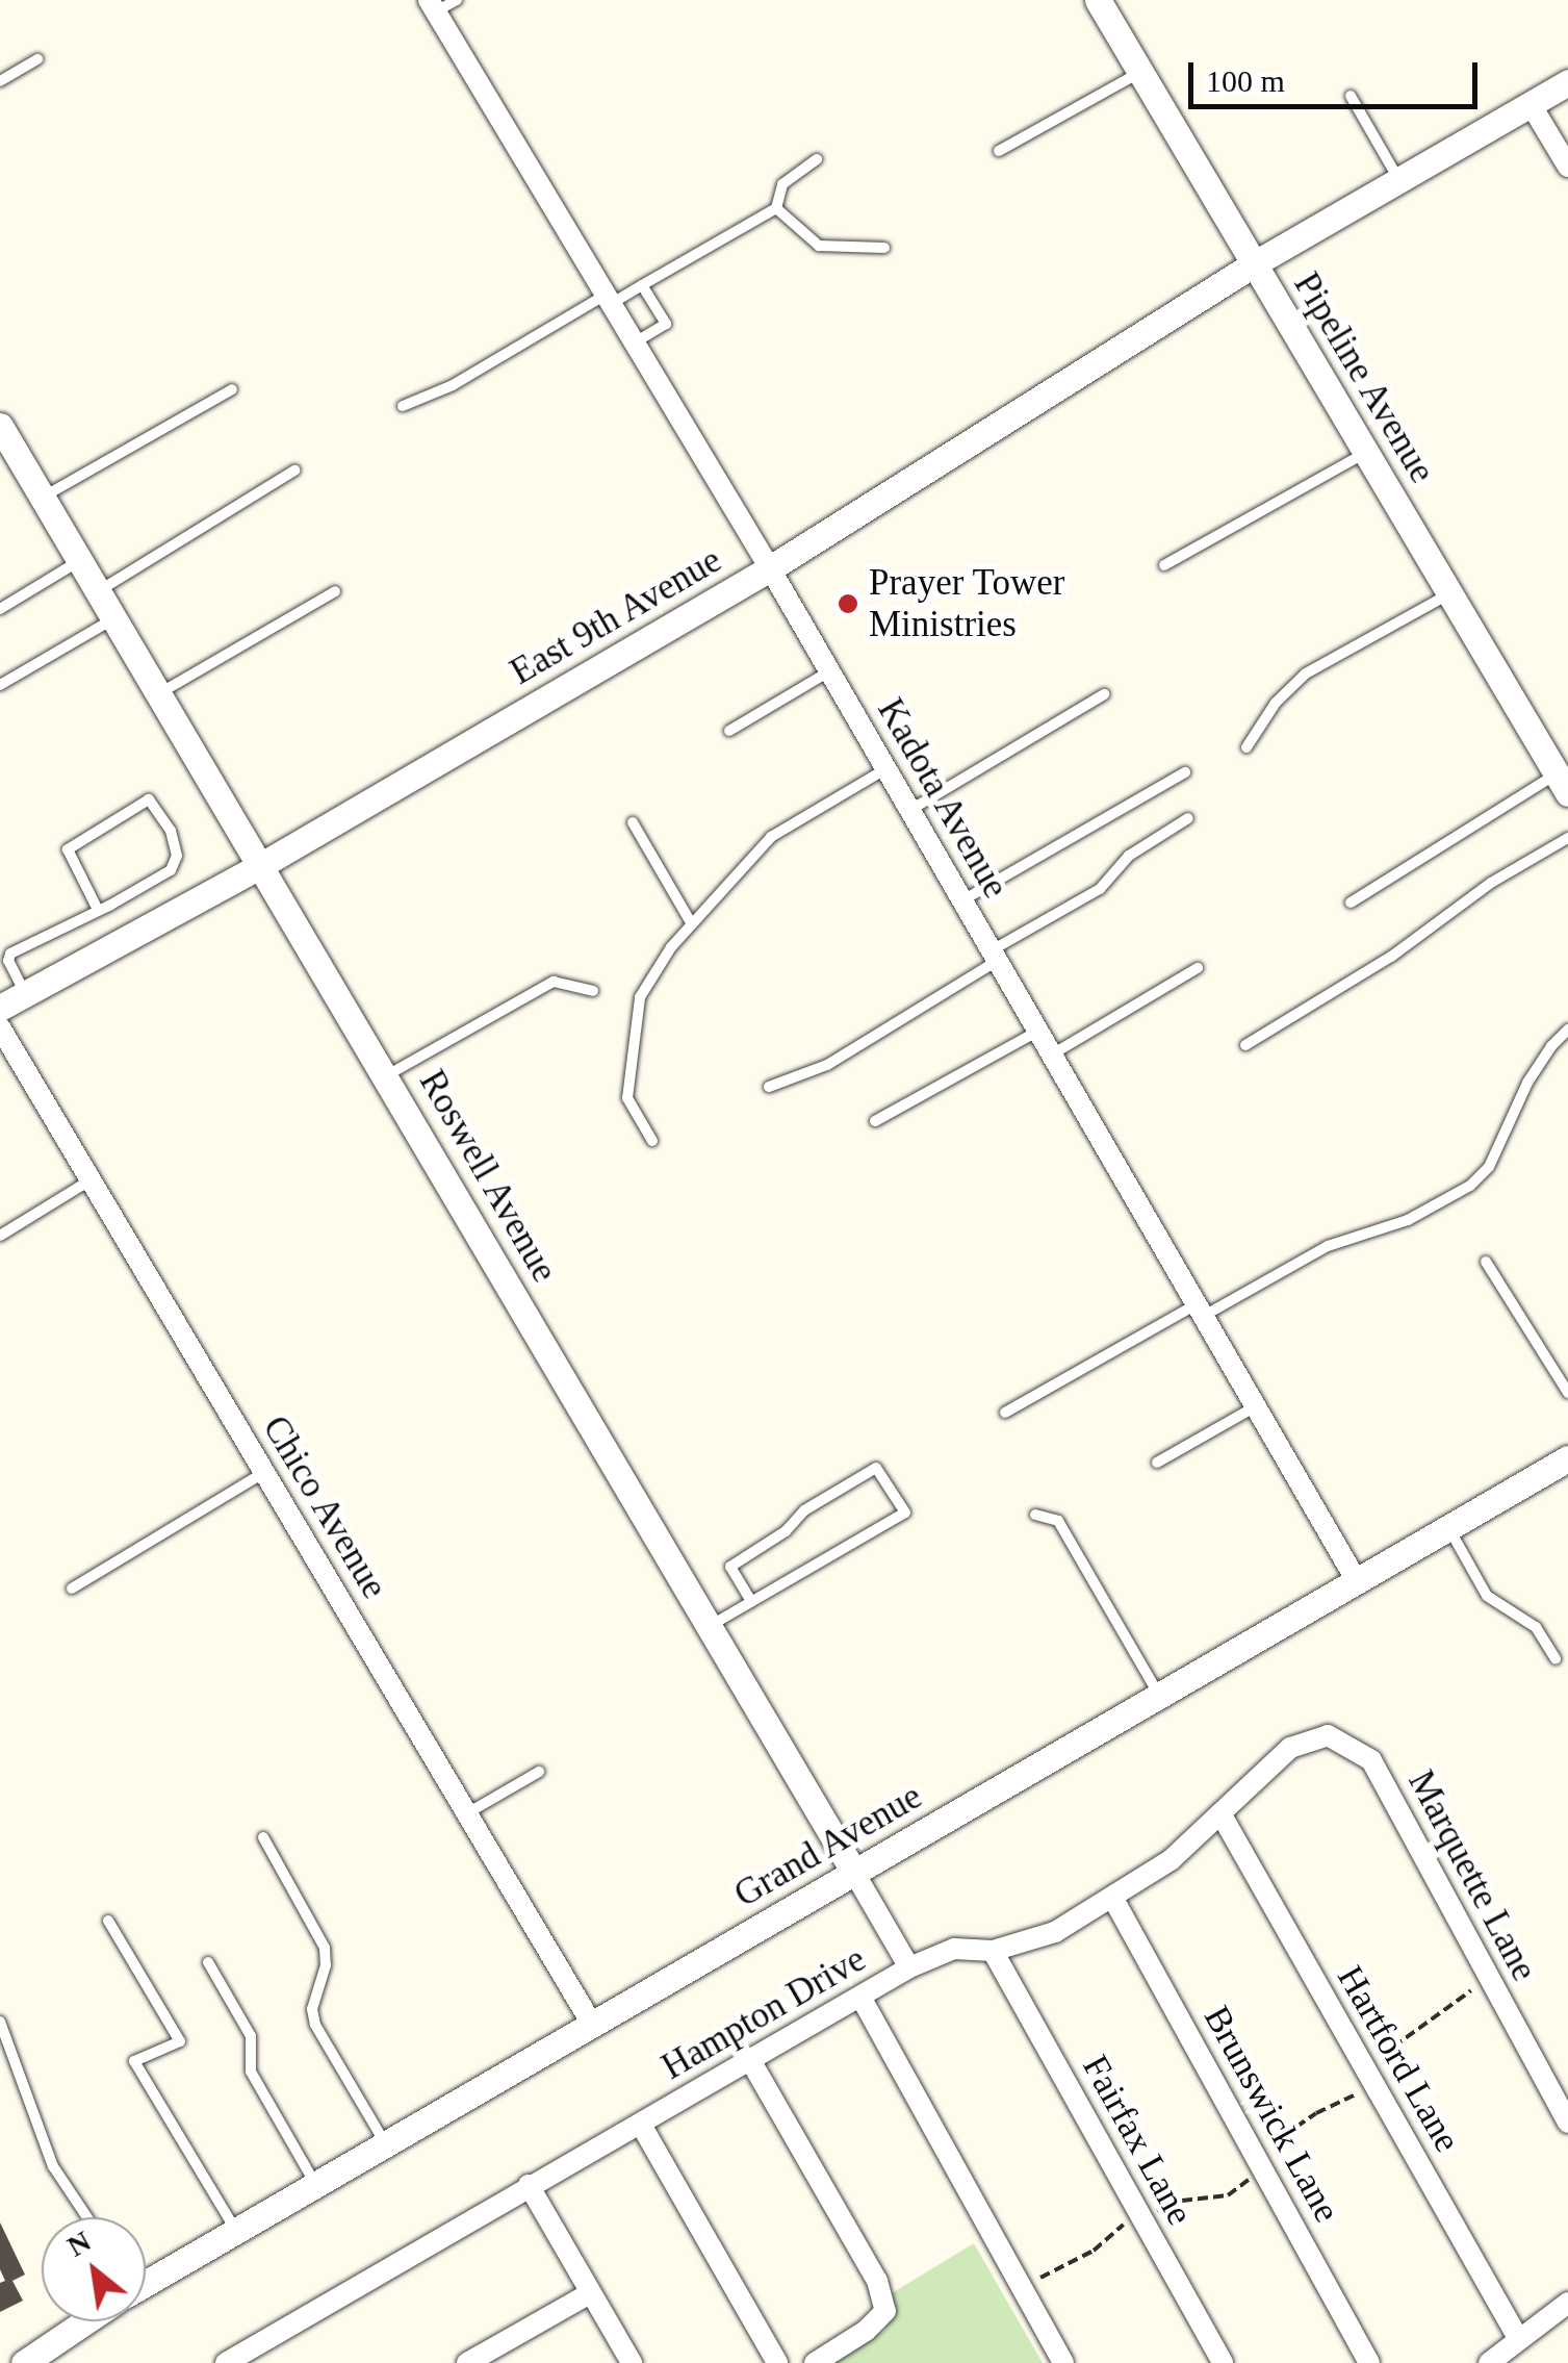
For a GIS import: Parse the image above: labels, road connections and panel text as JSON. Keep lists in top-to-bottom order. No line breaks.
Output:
{"streets":{"street":["Pipeline Avenue","East 9th Avenue","Kadota Avenue","Roswell Avenue","Chico Avenue","Grand Avenue","Marquette Lane","Hampton Drive","Hartford Lane","Brunswick Lane","Fairfax Lane"]},"crossings":[["Pipeline Avenue","East 9th Avenue"],["East 9th Avenue","Kadota Avenue"],["East 9th Avenue","Roswell Avenue"],["Kadota Avenue","Grand Avenue"],["Roswell Avenue","Grand Avenue"],["Roswell Avenue","Hampton Drive"],["Chico Avenue","Grand Avenue"],["Marquette Lane","Hampton Drive"],["Hampton Drive","Hartford Lane"],["Hampton Drive","Brunswick Lane"],["Hampton Drive","Fairfax Lane"]],"places":["Prayer Tower Ministries"],"scale_bar":"100 m","north":"top left"}
